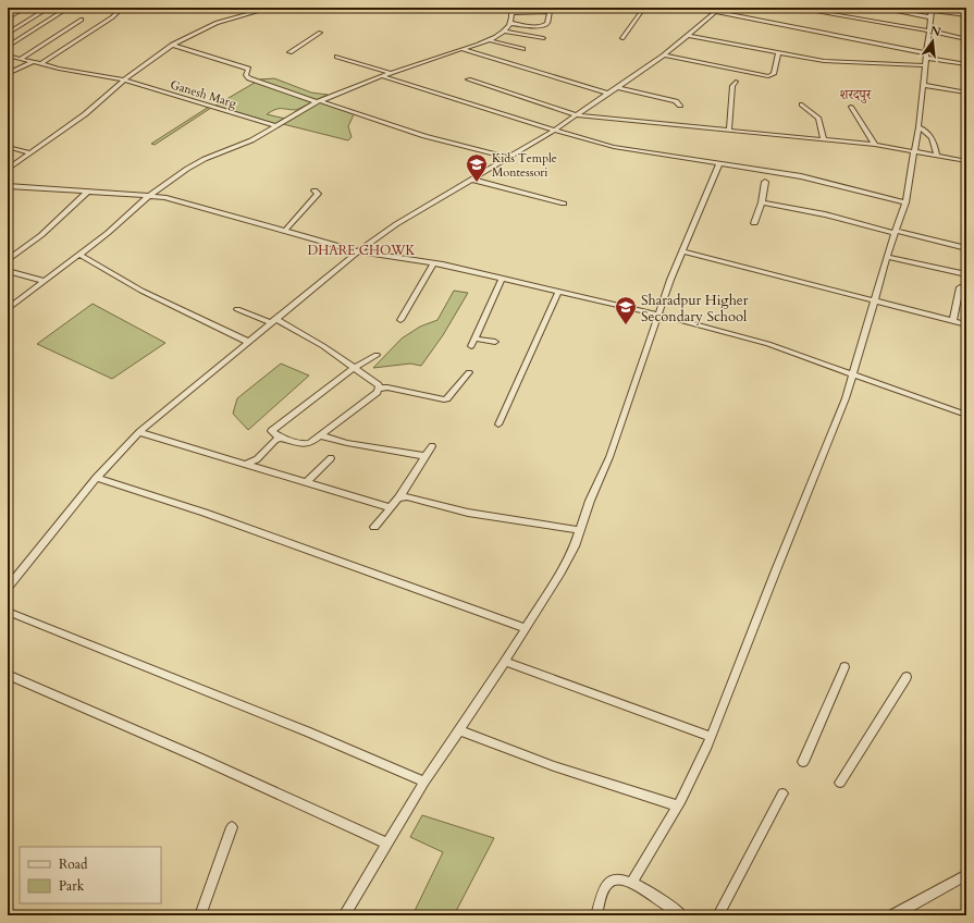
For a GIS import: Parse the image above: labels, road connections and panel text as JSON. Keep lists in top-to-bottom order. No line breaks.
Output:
{"streets":{"street":["Ganesh Marg"]},"districts":["शरदपुर","DHARE CHOWK"],"places":{"school or university":["Kids Temple Montessori","Sharadpur Higher Secondary School"]},"legend":["Road","Park"],"north":"top"}
